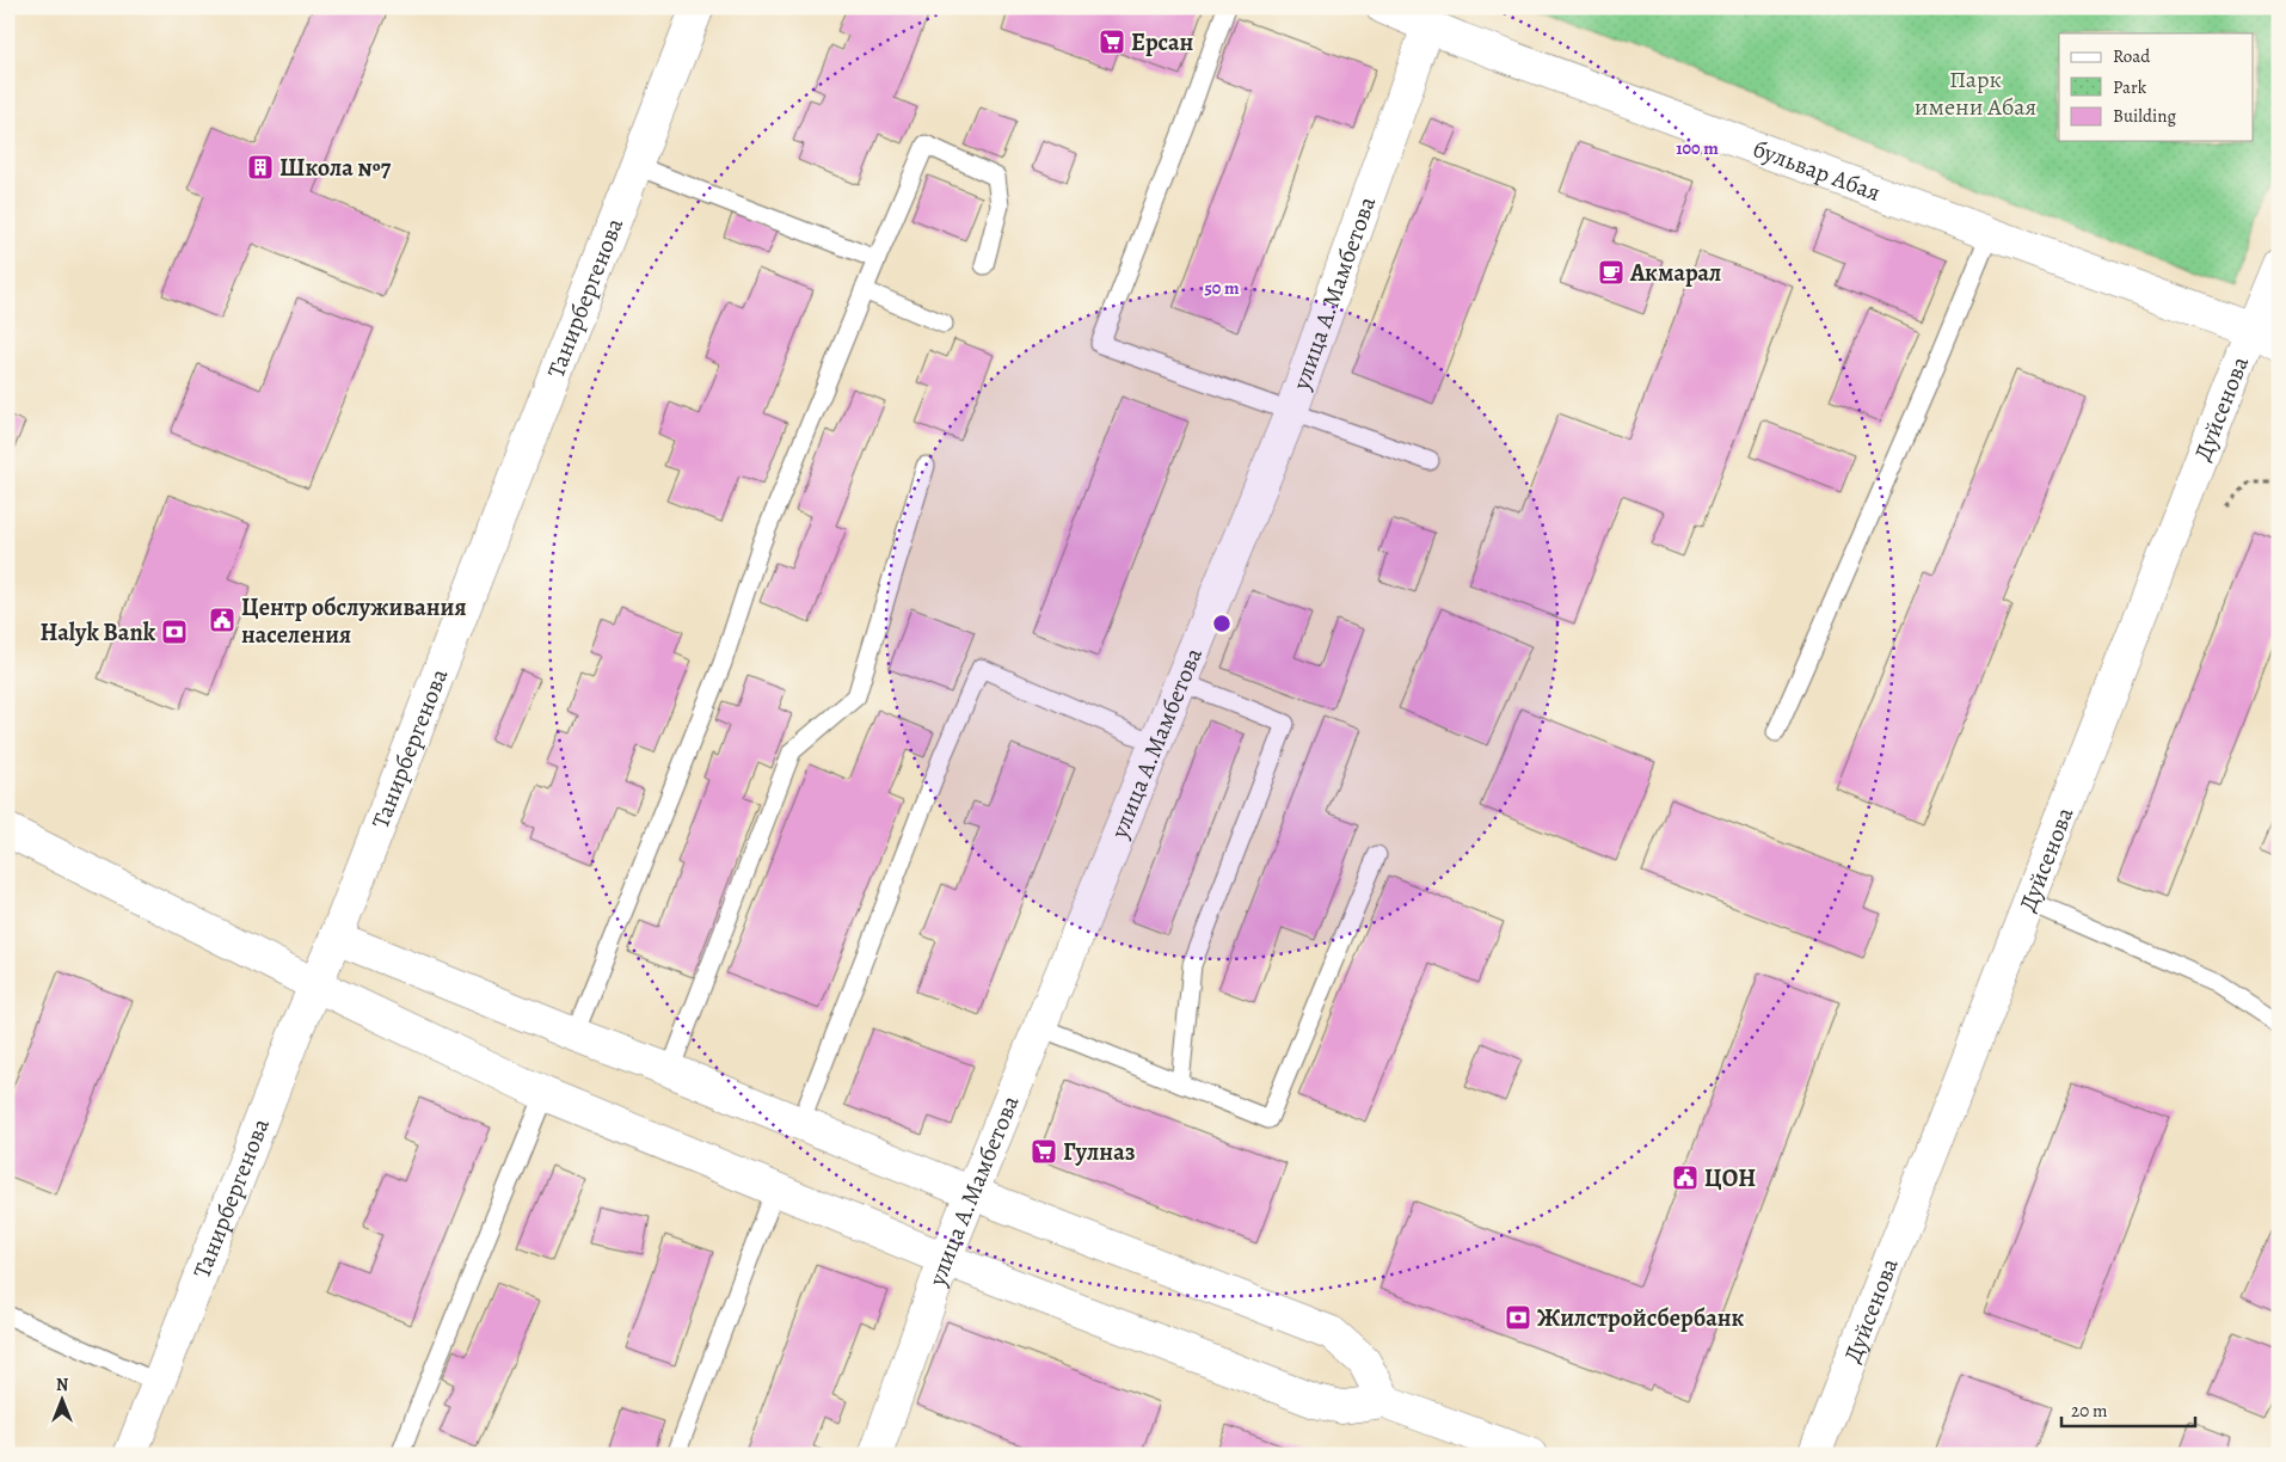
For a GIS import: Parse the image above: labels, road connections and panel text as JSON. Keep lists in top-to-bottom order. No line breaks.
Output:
{"streets":{"street":["бульвар Абая","улица А.Мамбетова","Танирбергенова","Дуйсенова"]},"crossings":[["бульвар Абая","улица А.Мамбетова"],["бульвар Абая","Дуйсенова"]],"parks":["Парк имени Абая"],"places":{"supermarket":["Ерсан","Гулназ"],"building":["Школа №7"],"cafe":["Акмарал"],"public building":["Центр обслуживания населения","ЦОН"],"bank":["Halyk Bank","Жилстройсбербанк"]},"legend":["Road","Park","Building"],"scale_bar":"20 m","north":"top","rings":["100 m","50 m"]}
